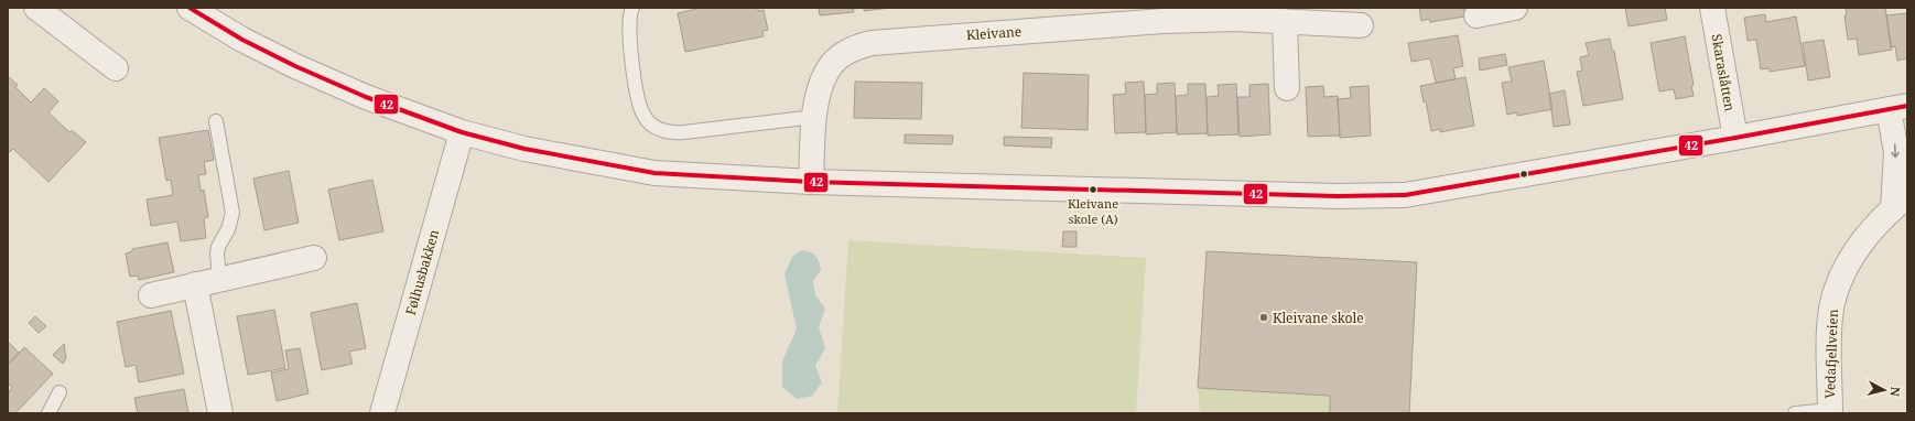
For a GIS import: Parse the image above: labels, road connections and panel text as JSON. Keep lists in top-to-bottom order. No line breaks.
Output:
{"streets":{"street":["Kleivane","Skaraslåtten","Følhusbakken","Vedafjellveien"]},"places":["Kleivane skole (A)","Kleivane skole"],"lines":["transit line 42"],"north":"right"}
